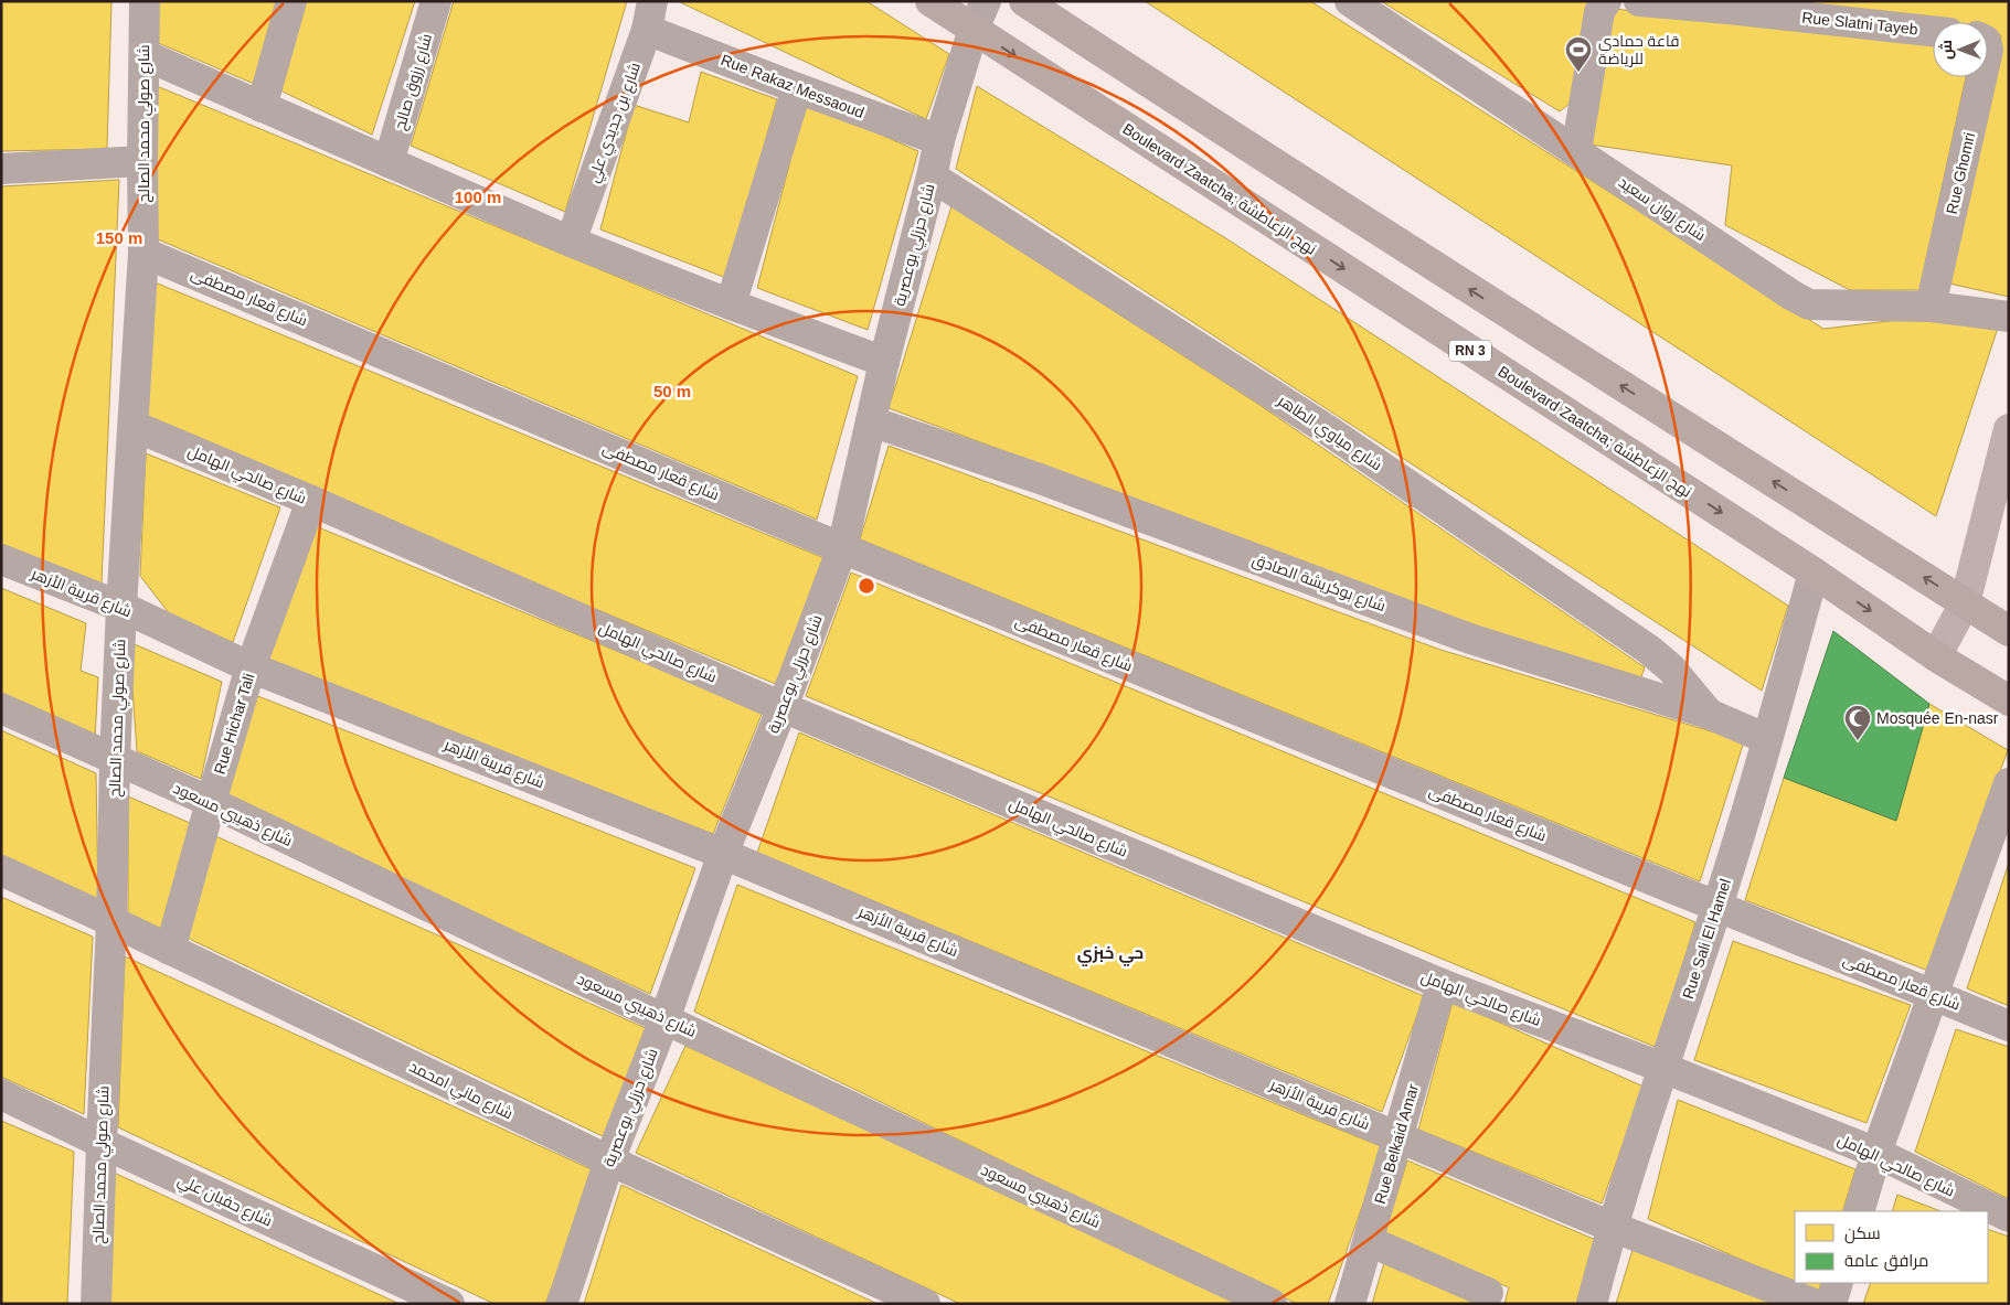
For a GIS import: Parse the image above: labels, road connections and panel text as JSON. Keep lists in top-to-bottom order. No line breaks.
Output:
{"streets":{"main road":["Boulevard Zaatcha; نهج الزعاطشة","RN 3"],"street":["Rue Slatni Tayeb","شارع رزوق صالح","Rue Rakaz Messaoud","شارع بن جديدي علي","شارع صولي محمد الصالح","Rue Ghomri","شارع زوان سعيد","شارع حرزلي بوعصرية","شارع قعار مصطفى","شارع مياوي الطاهر","شارع صالحي الهامل","شارع بوكريشة الصادق","شارع قريبة الأزهر","Rue Hichar Tali","شارع ذهيبي مسعود","Rue Sali El Hamel","شارع ماني امحمد","Rue Belkaid Amar","شارع حفيان علي"]},"crossings":[["Rue Rakaz Messaoud","شارع بن جديدي علي"],["Rue Rakaz Messaoud","شارع حرزلي بوعصرية"],["شارع صولي محمد الصالح","شارع قعار مصطفى"],["شارع صولي محمد الصالح","شارع صالحي الهامل"],["شارع صولي محمد الصالح","شارع قريبة الأزهر"],["شارع صولي محمد الصالح","شارع ذهيبي مسعود"],["شارع صولي محمد الصالح","شارع ماني امحمد"],["شارع صولي محمد الصالح","شارع حفيان علي"],["Rue Ghomri","شارع زوان سعيد"],["Boulevard Zaatcha; نهج الزعاطشة","شارع حرزلي بوعصرية"],["Boulevard Zaatcha; نهج الزعاطشة","Rue Sali El Hamel"],["شارع حرزلي بوعصرية","شارع قعار مصطفى"],["شارع حرزلي بوعصرية","شارع مياوي الطاهر"],["شارع حرزلي بوعصرية","شارع صالحي الهامل"],["شارع حرزلي بوعصرية","شارع بوكريشة الصادق"],["شارع حرزلي بوعصرية","شارع قريبة الأزهر"],["شارع حرزلي بوعصرية","شارع ذهيبي مسعود"],["شارع حرزلي بوعصرية","شارع ماني امحمد"],["شارع قعار مصطفى","Rue Sali El Hamel"],["شارع مياوي الطاهر","شارع بوكريشة الصادق"],["شارع صالحي الهامل","Rue Hichar Tali"],["شارع صالحي الهامل","Rue Sali El Hamel"],["شارع صالحي الهامل","Rue Belkaid Amar"],["شارع بوكريشة الصادق","Rue Sali El Hamel"],["شارع قريبة الأزهر","Rue Hichar Tali"],["شارع قريبة الأزهر","Rue Sali El Hamel"],["شارع قريبة الأزهر","Rue Belkaid Amar"],["Rue Hichar Tali","شارع ذهيبي مسعود"],["Rue Hichar Tali","شارع ماني امحمد"]],"districts":["حي خبزي"],"places":{"sports":["قاعة حمادي للرياضة"],"mosque":["Mosquée En-nasr"]},"legend":["سكن","مرافق عامة"],"north":"left","rings":["100 m","150 m","50 m"]}
